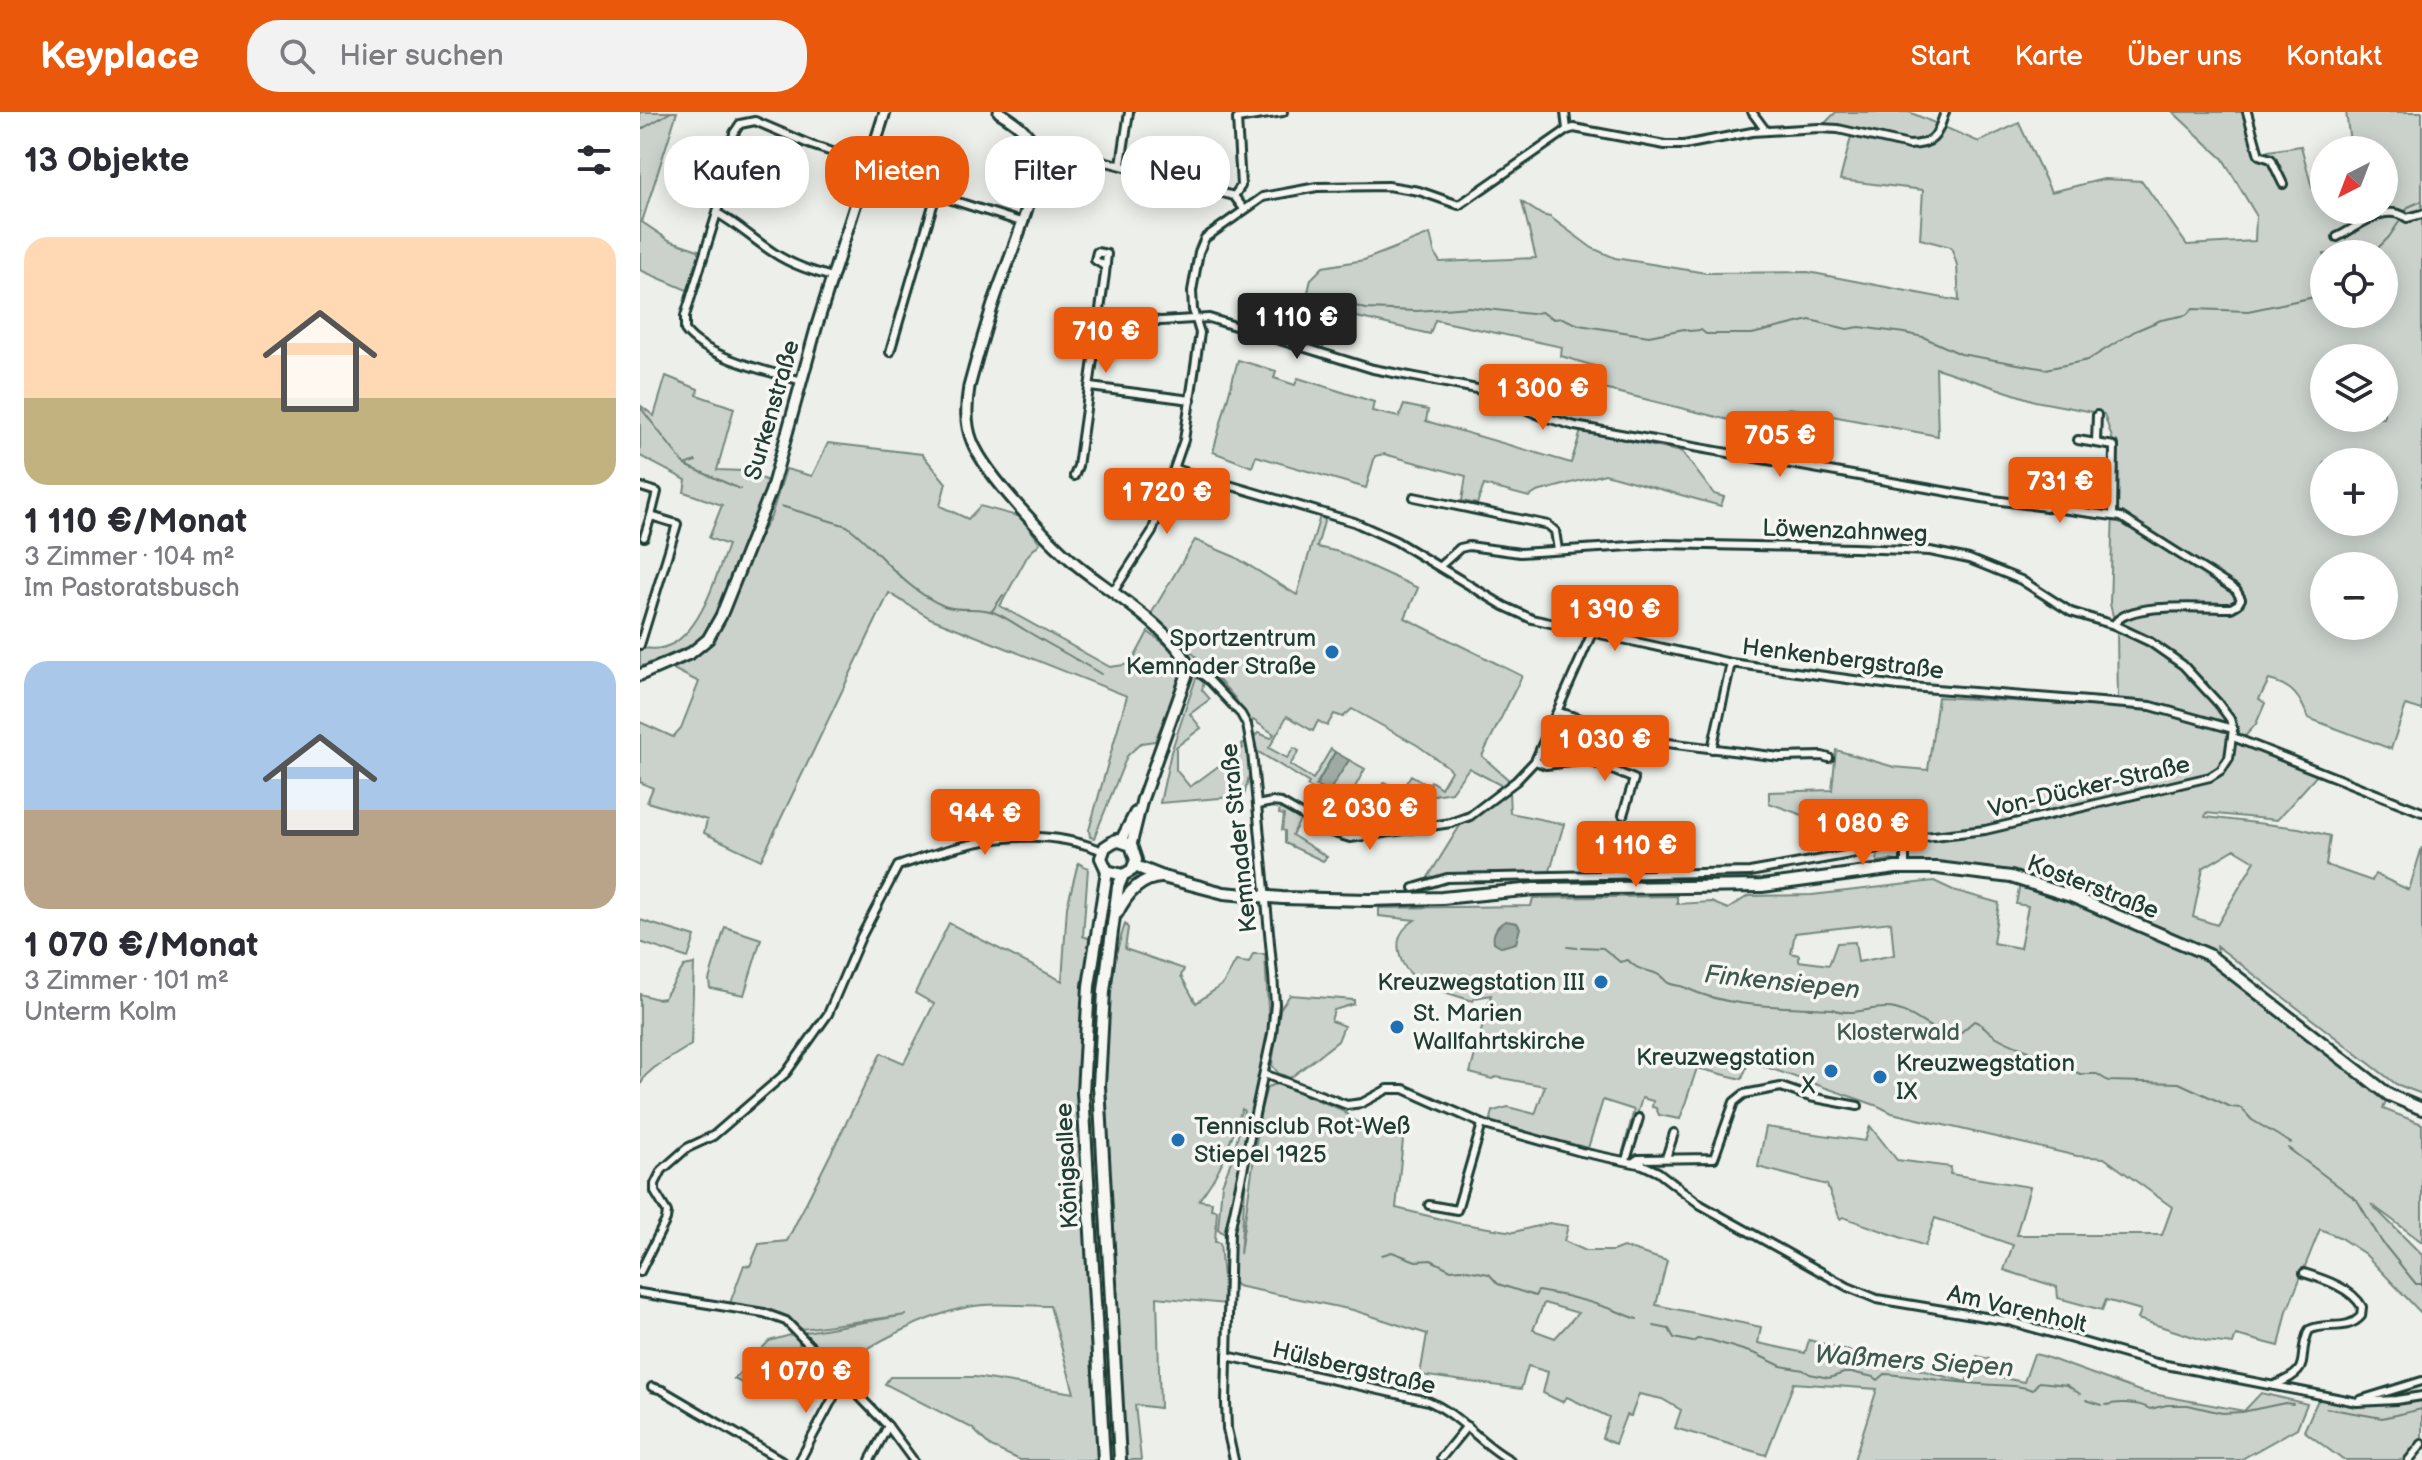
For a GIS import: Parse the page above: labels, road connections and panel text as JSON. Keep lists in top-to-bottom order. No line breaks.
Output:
{"streets":{"main road":["Surkenstraße","Kemnader Straße","Kosterstraße","Königsallee"],"street":["Löwenzahnweg","Henkenbergstraße","Von-Dücker-Straße","Am Varenholt","Hülsbergstraße"]},"crossings":[["Löwenzahnweg","Henkenbergstraße"],["Löwenzahnweg","Von-Dücker-Straße"],["Henkenbergstraße","Von-Dücker-Straße"],["Kemnader Straße","Kosterstraße"],["Kemnader Straße","Am Varenholt"],["Kemnader Straße","Hülsbergstraße"]],"water":["Finkensiepen","Waßmers Siepen"],"parks":["Klosterwald"],"places":["Sportzentrum Kemnader Straße","Kreuzwegstation III","St. Marien Wallfahrtskirche","Kreuzwegstation X","Kreuzwegstation IX","Tennisclub Rot-Weß Stiepel 1925"],"north":"bottom left","page":{"header":"Keyplace","search":"Hier suchen","nav":["Start","Karte","Über uns","Kontakt"],"heading":"13 Objekte","map_buttons":["+","−"],"chip":["Kaufen","Mieten","Filter","Neu"],"list":[{"name":"1 110 €/Monat","note":"3 Zimmer · 104 m² · Im Pastoratsbusch"},{"name":"1 070 €/Monat","note":"3 Zimmer · 101 m² · Unterm Kolm"}],"price":["1 110 €","710 €","1 300 €","705 €","731 €","1 720 €","1 390 €","1 030 €","2 030 €","944 €","1 080 €","1 110 €","1 070 €"]}}
